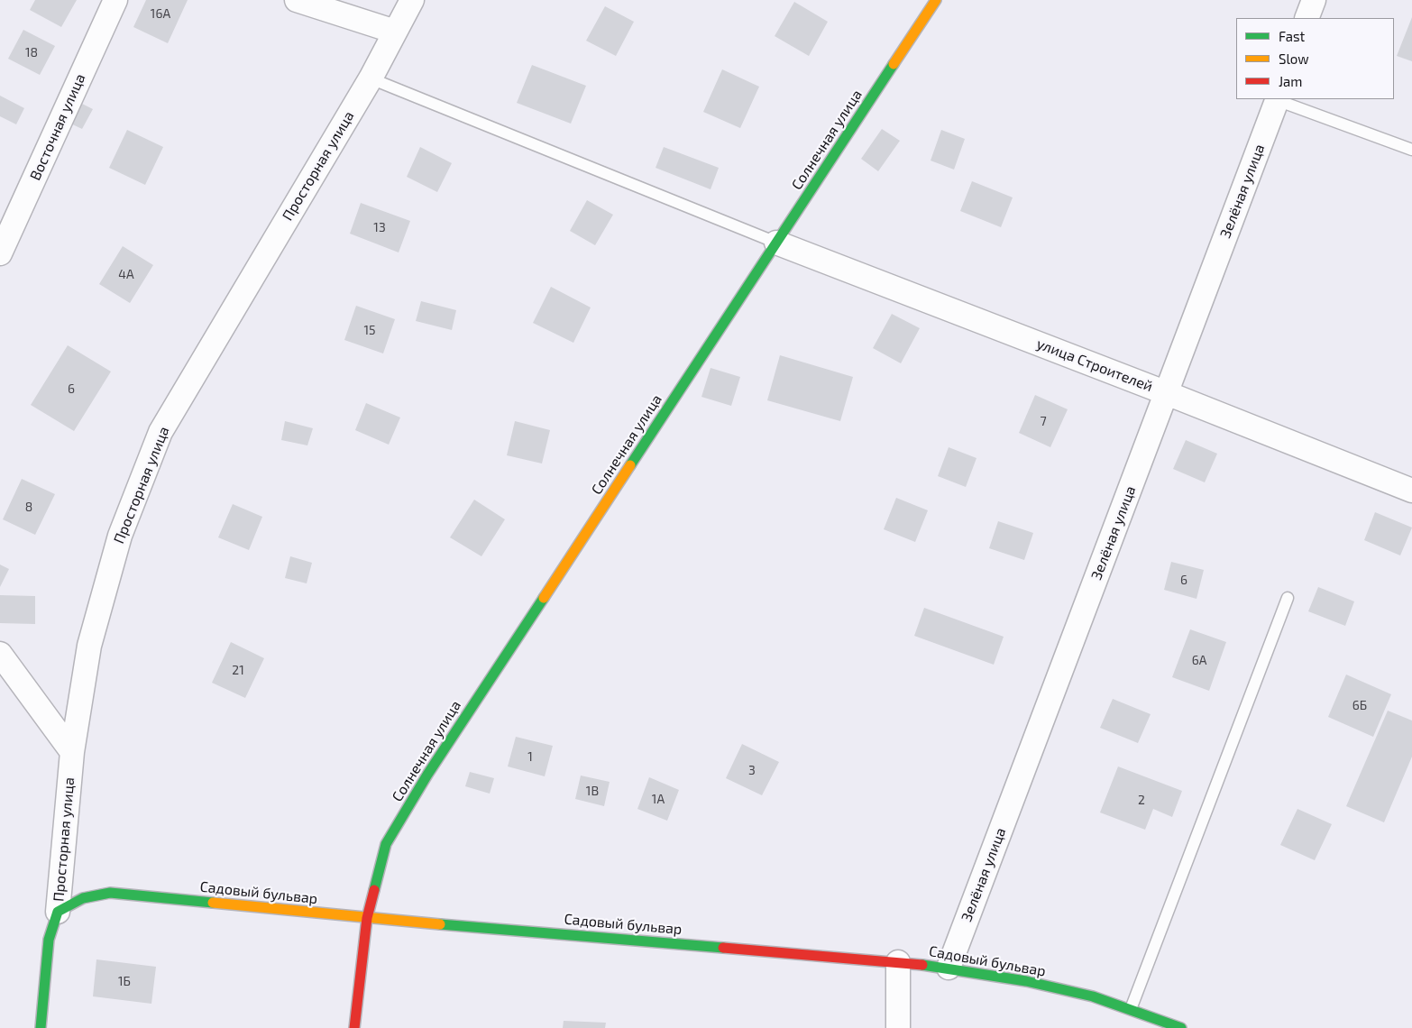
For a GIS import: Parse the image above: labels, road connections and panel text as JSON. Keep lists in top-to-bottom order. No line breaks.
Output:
{"streets":{"street":["Восточная улица","Солнечная улица","Просторная улица","Зелёная улица","улица Строителей","Садовый бульвар"]},"crossings":[["Солнечная улица","улица Строителей"],["Солнечная улица","Садовый бульвар"],["Просторная улица","Садовый бульвар"],["Зелёная улица","улица Строителей"],["Зелёная улица","Садовый бульвар"]],"house_numbers":["16А","18","13","4А","15","6","7","8","6","6А","21","6Б","1","3","1В","1А","2","1Б"],"legend":["Fast","Slow","Jam"]}
